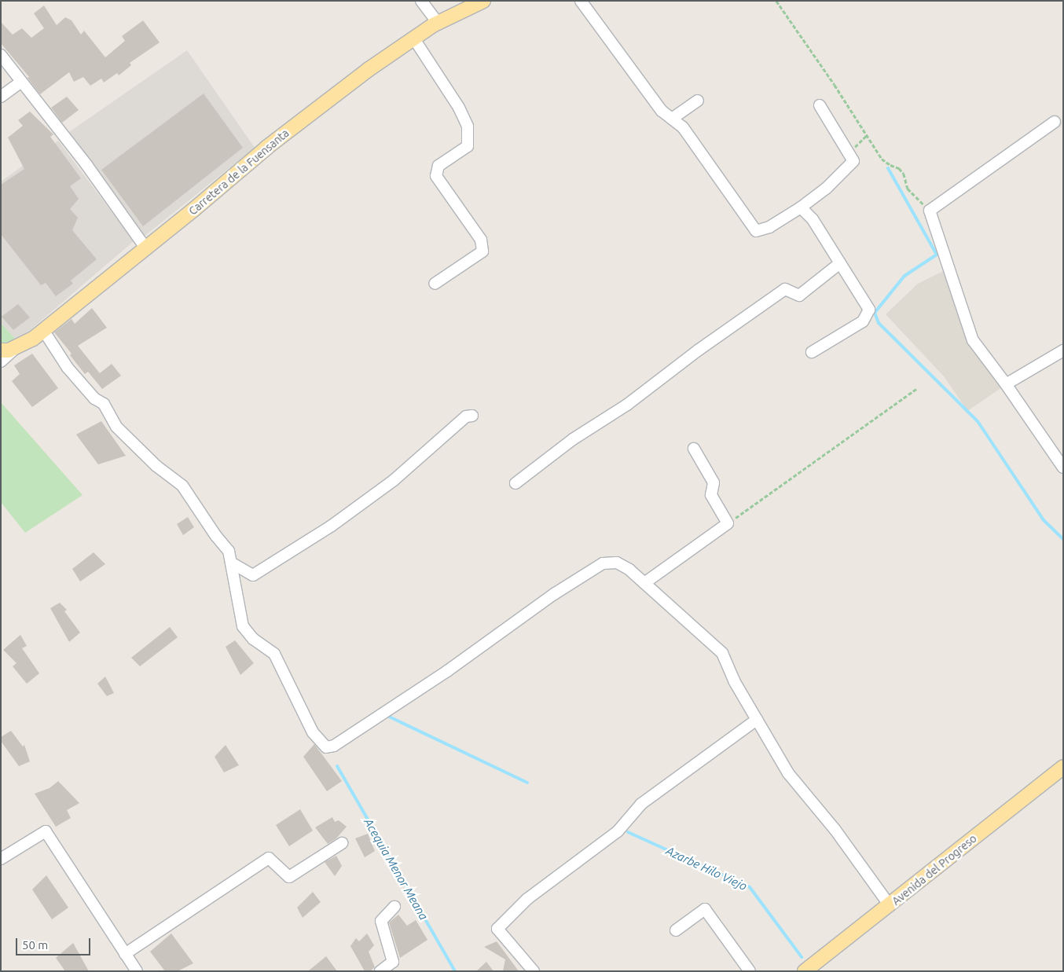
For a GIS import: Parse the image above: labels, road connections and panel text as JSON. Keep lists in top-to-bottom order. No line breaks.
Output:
{"streets":{"main road":["Carretera de la Fuensanta","Avenida del Progreso"]},"water":["Azarbe Hilo Viejo","Acequia Menor Meana"],"scale_bar":"50 m"}
